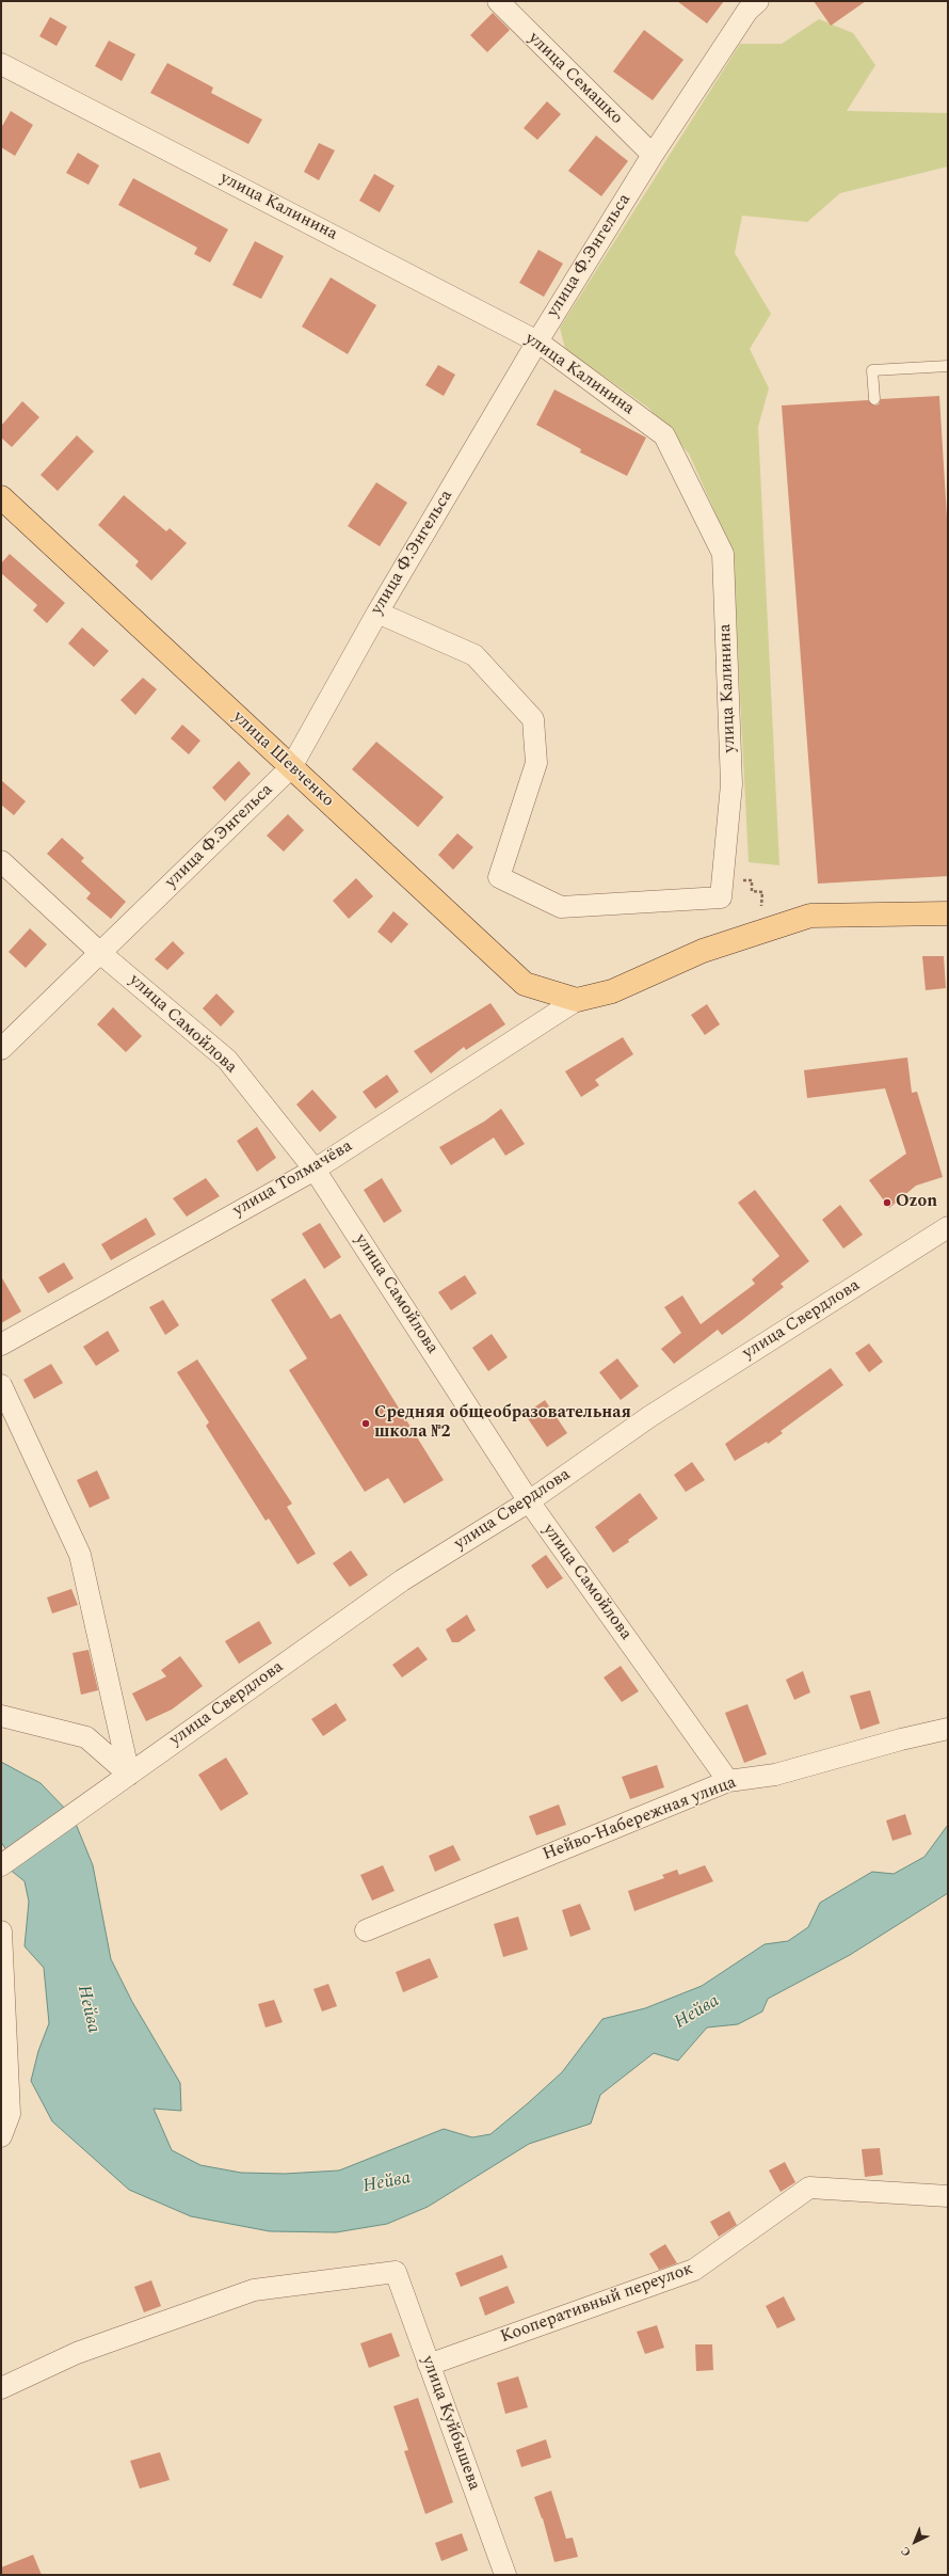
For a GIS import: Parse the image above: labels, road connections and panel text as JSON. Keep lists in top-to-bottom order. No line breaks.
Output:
{"streets":{"main road":["улица Шевченко"],"street":["улица Семашко","улица Калинина","улица Ф.Энгельса","улица Самойлова","улица Толмачёва","улица Свердлова","Нейво-Набережная улица","Кооперативный переулок","улица Куйбышева"]},"crossings":[["улица Семашко","улица Ф.Энгельса"],["улица Калинина","улица Ф.Энгельса"],["улица Ф.Энгельса","улица Шевченко"],["улица Ф.Энгельса","улица Самойлова"],["улица Шевченко","улица Толмачёва"],["улица Самойлова","улица Толмачёва"],["улица Самойлова","улица Свердлова"],["улица Самойлова","Нейво-Набережная улица"],["Кооперативный переулок","улица Куйбышева"]],"water":["Нейва"],"places":["Ozon","Средняя общеобразовательная школа №2"],"north":"bottom left"}
